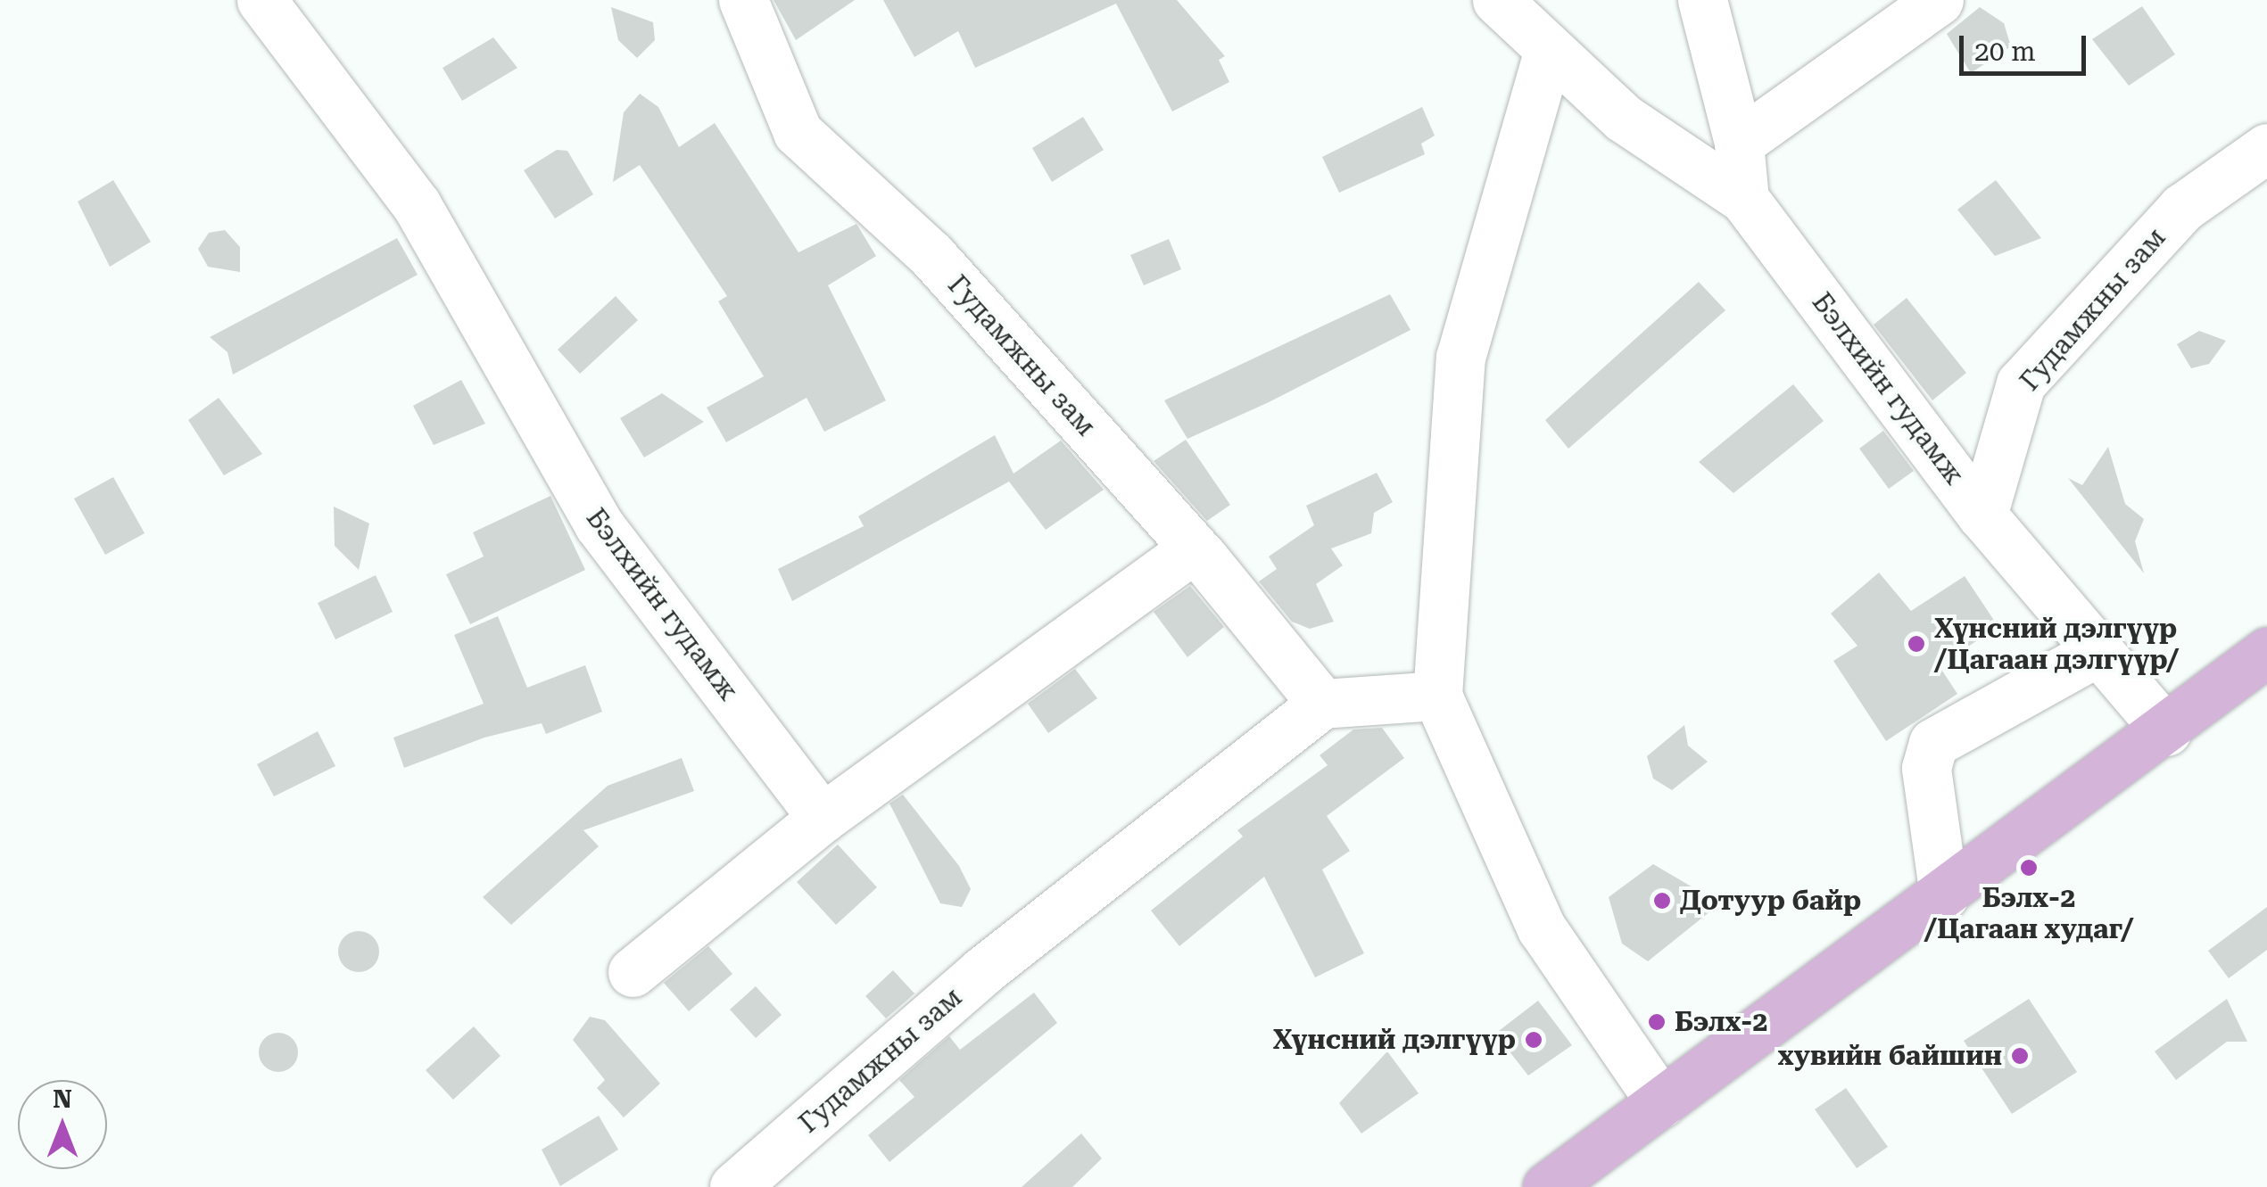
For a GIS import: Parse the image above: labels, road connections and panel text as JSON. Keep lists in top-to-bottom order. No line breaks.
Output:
{"streets":{"street":["Гудамжны зам","Бэлхийн гудамж"]},"crossings":[["Гудамжны зам","Бэлхийн гудамж"]],"places":["Хүнсний дэлгүүр /Цагаан дэлгүүр/","Бэлх-2 /Цагаан худаг/","Дотуур байр","Бэлх-2","Хүнсний дэлгүүр","хувийн байшин"],"scale_bar":"20 m","north":"top"}
